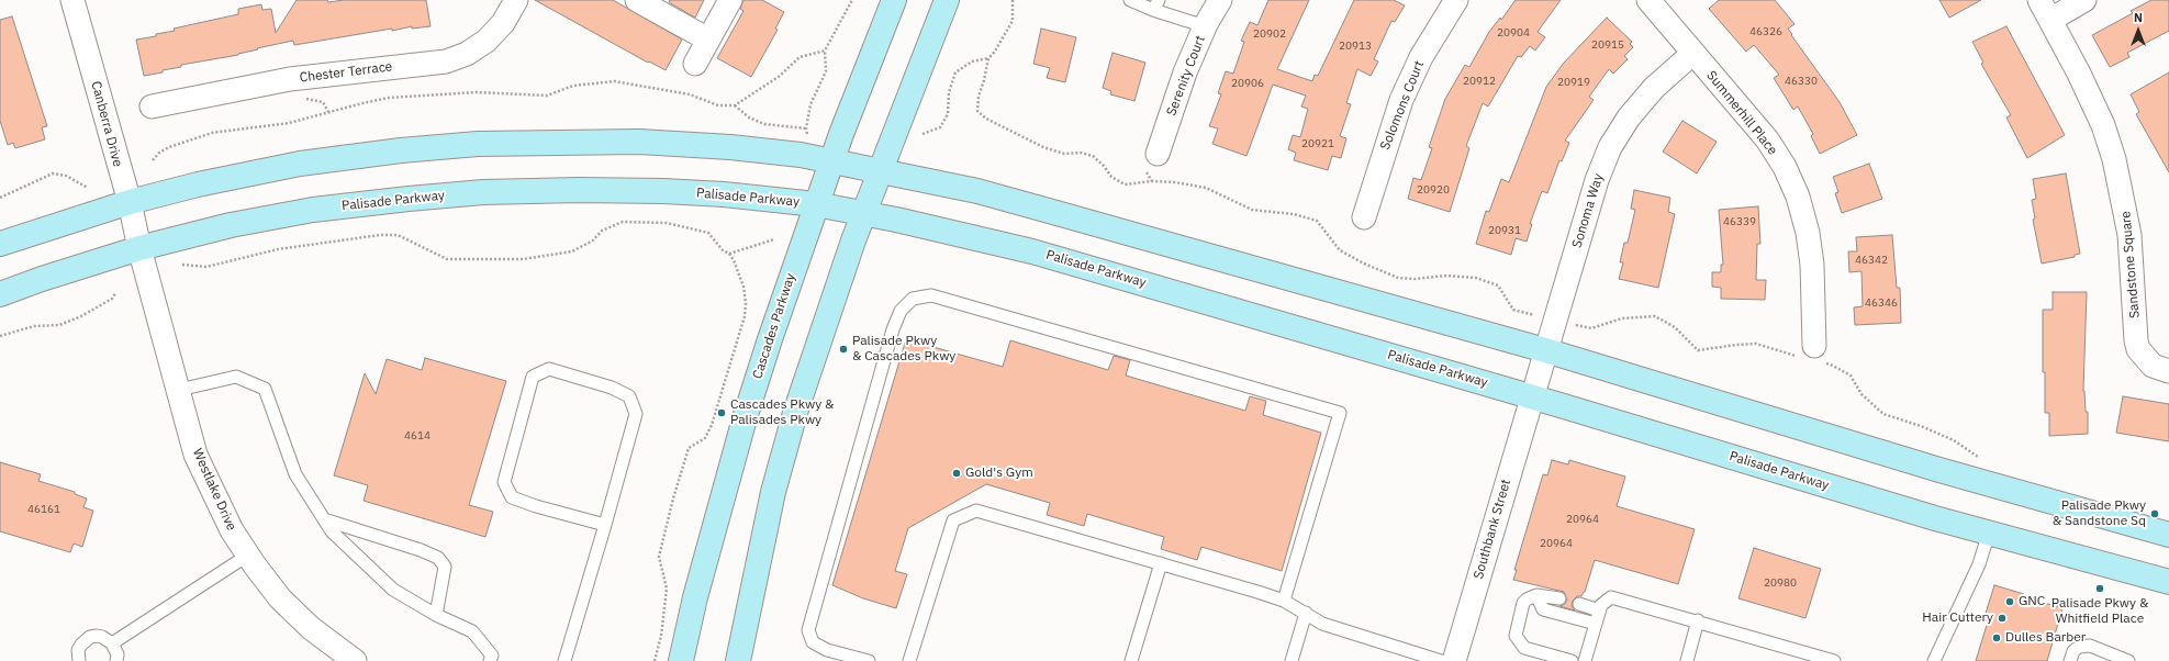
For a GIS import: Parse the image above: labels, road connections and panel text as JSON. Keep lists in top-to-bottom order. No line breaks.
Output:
{"streets":{"main road":["Palisade Parkway","Cascades Parkway"],"street":["Chester Terrace","Serenity Court","Solomons Court","Summerhill Place","Canberra Drive","Sonoma Way","Sandstone Square","Westlake Drive","Southbank Street"]},"crossings":[["Summerhill Place","Sonoma Way"],["Canberra Drive","Palisade Parkway"],["Canberra Drive","Westlake Drive"],["Palisade Parkway","Sonoma Way"],["Palisade Parkway","Cascades Parkway"],["Palisade Parkway","Westlake Drive"],["Palisade Parkway","Southbank Street"],["Sonoma Way","Southbank Street"]],"places":["Palisade Pkwy & Cascades Pkwy","Cascades Pkwy & Palisades Pkwy","Gold's Gym","Palisade Pkwy & Sandstone Sq","Palisade Pkwy & Whitfield Place","GNC","Hair Cuttery","Dulles Barber"],"house_numbers":["46326","20904","20902","20915","20913","20912","46330","20919","20906","20921","20920","46339","20931","46342","46346","4614","46161","20964","20964","20980"],"north":"top"}
